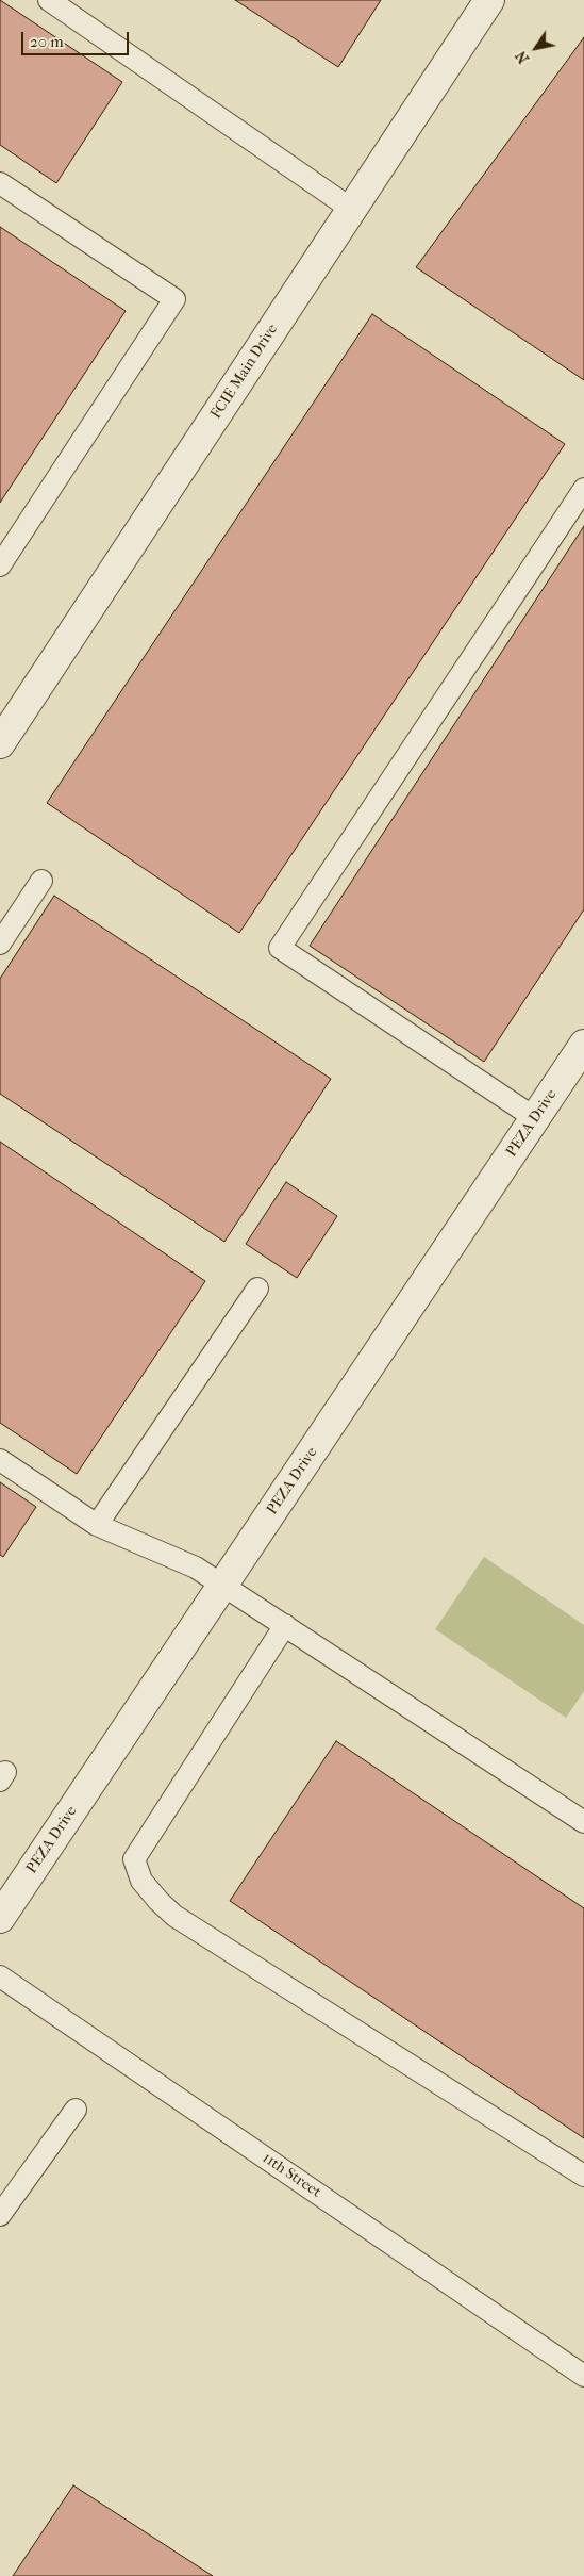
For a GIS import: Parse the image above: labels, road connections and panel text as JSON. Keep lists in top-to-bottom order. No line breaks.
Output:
{"streets":{"street":["FCIE Main Drive","PEZA Drive"],"lane":["11th Street"]},"scale_bar":"20 m","north":"bottom left"}
